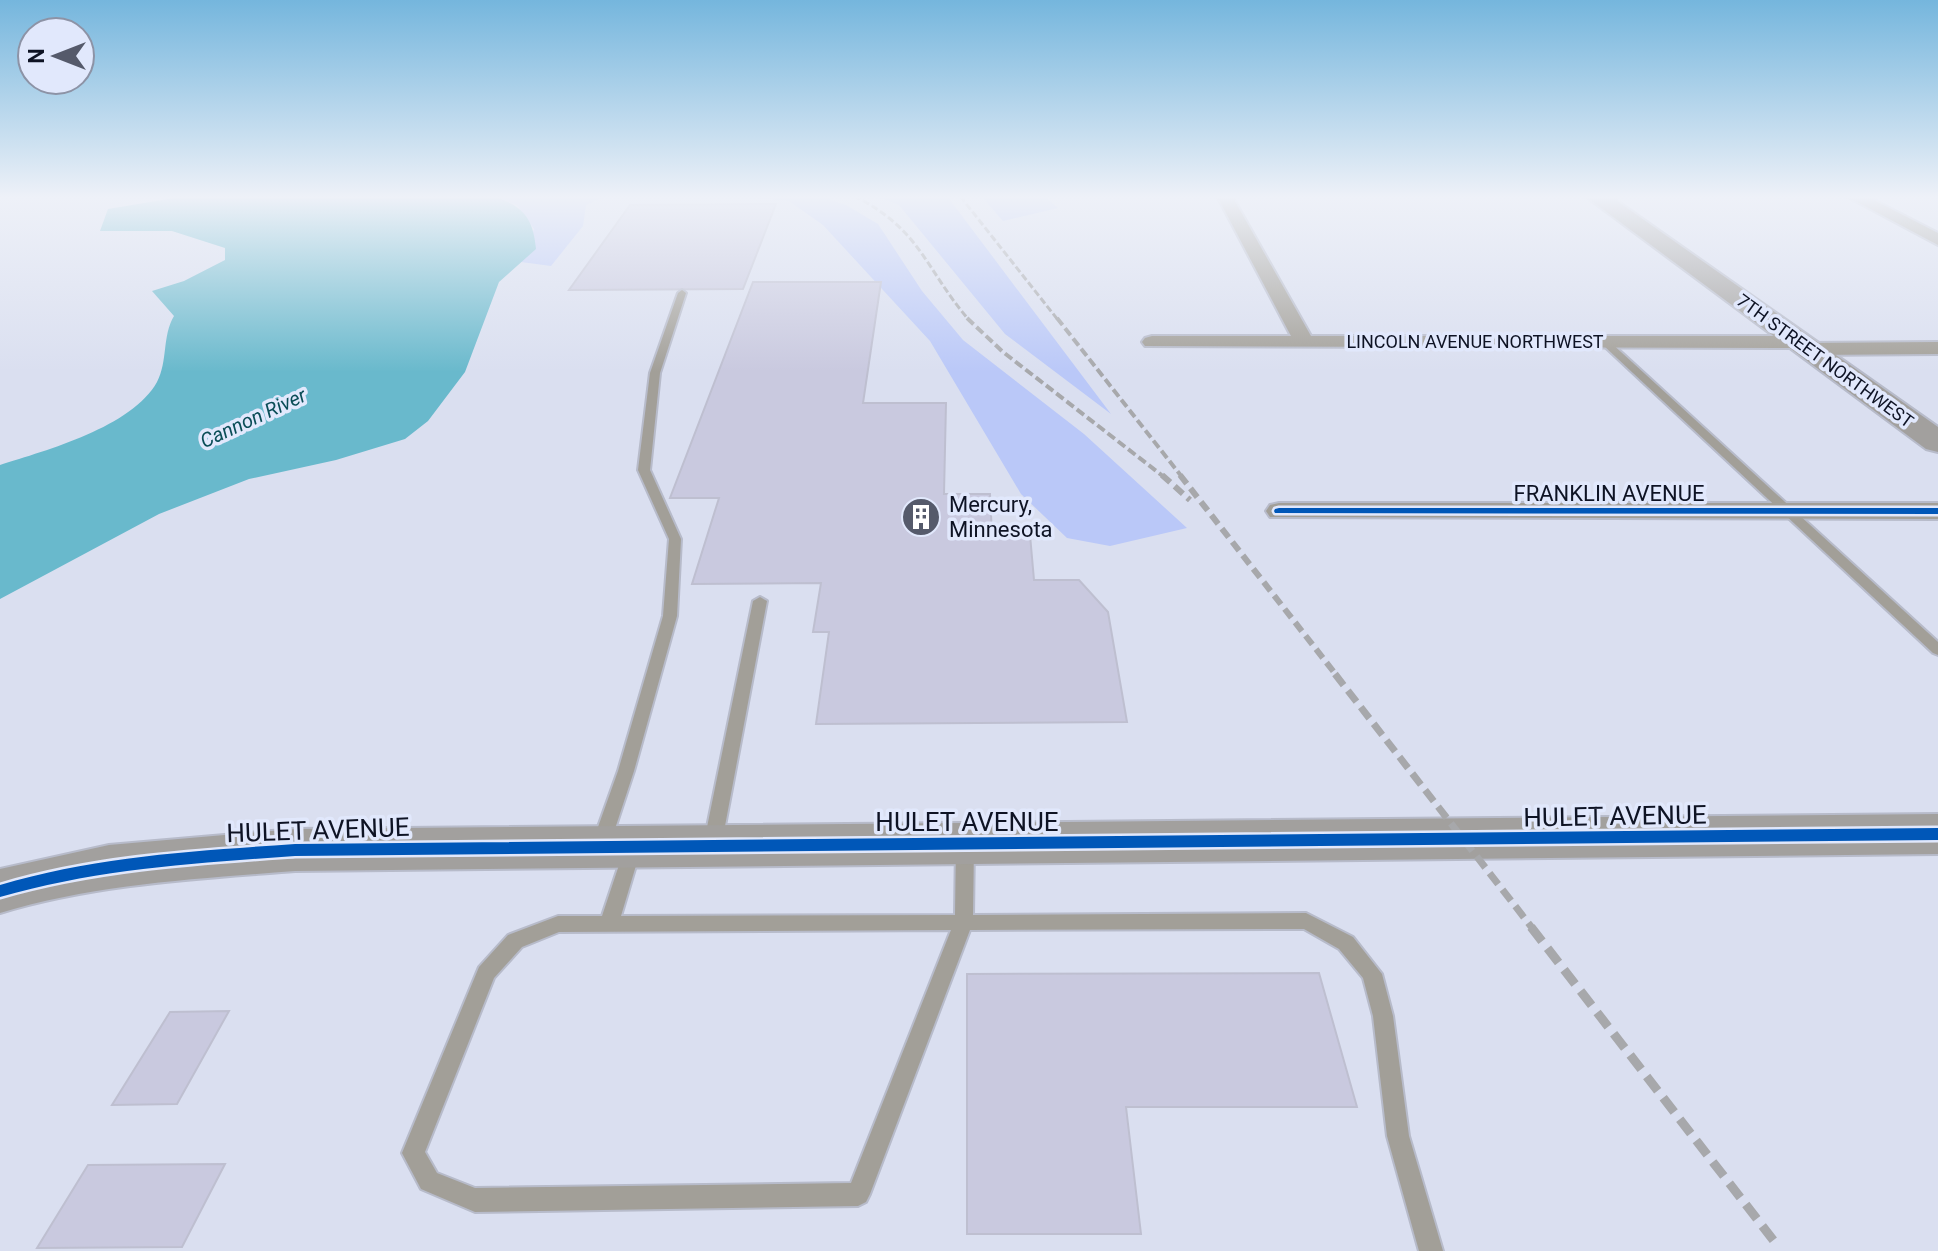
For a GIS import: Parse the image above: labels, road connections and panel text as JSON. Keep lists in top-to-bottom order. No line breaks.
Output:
{"streets":{"street":["LINCOLN AVENUE NORTHWEST","7TH STREET NORTHWEST","FRANKLIN AVENUE","HULET AVENUE"]},"crossings":[["LINCOLN AVENUE NORTHWEST","7TH STREET NORTHWEST"]],"water":["Cannon River"],"places":{"building":["Mercury, Minnesota"]},"north":"left"}
